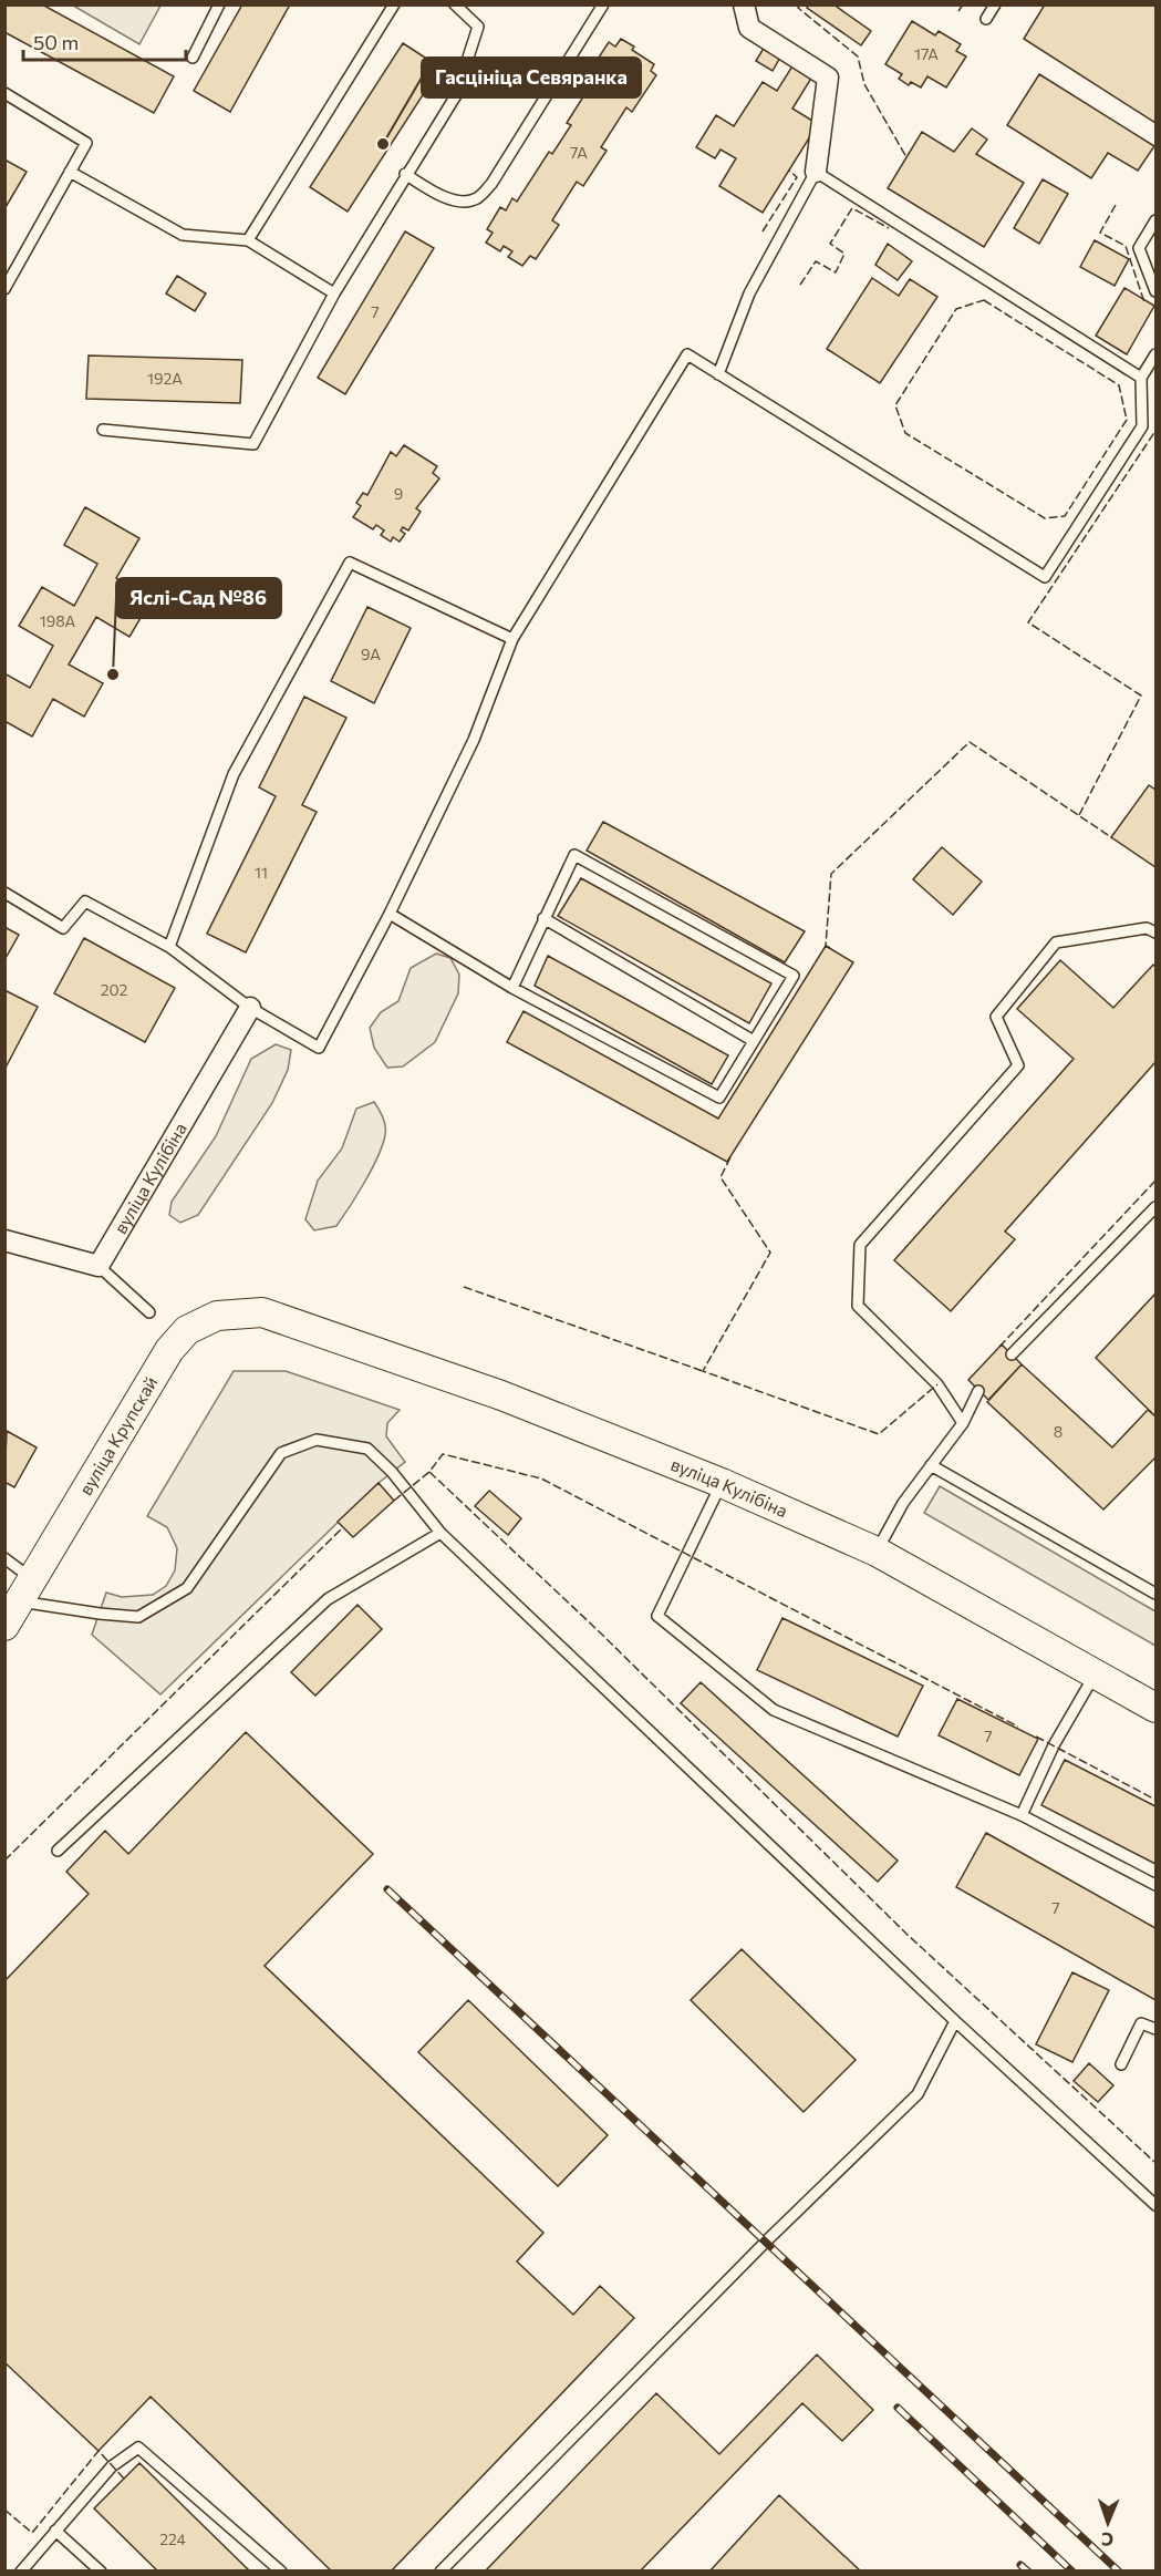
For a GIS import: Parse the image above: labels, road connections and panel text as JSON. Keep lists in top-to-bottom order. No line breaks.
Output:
{"streets":{"main road":["вуліца Кулібіна","вуліца Крупскай"]},"crossings":[["вуліца Кулібіна","вуліца Крупскай"]],"places":["Гасцініца Севяранка","Яслі-Сад №86"],"house_numbers":["17А","7А","7","192А","9","198А","9А","11","202","8","7","7","224"],"scale_bar":"50 m","north":"bottom"}
